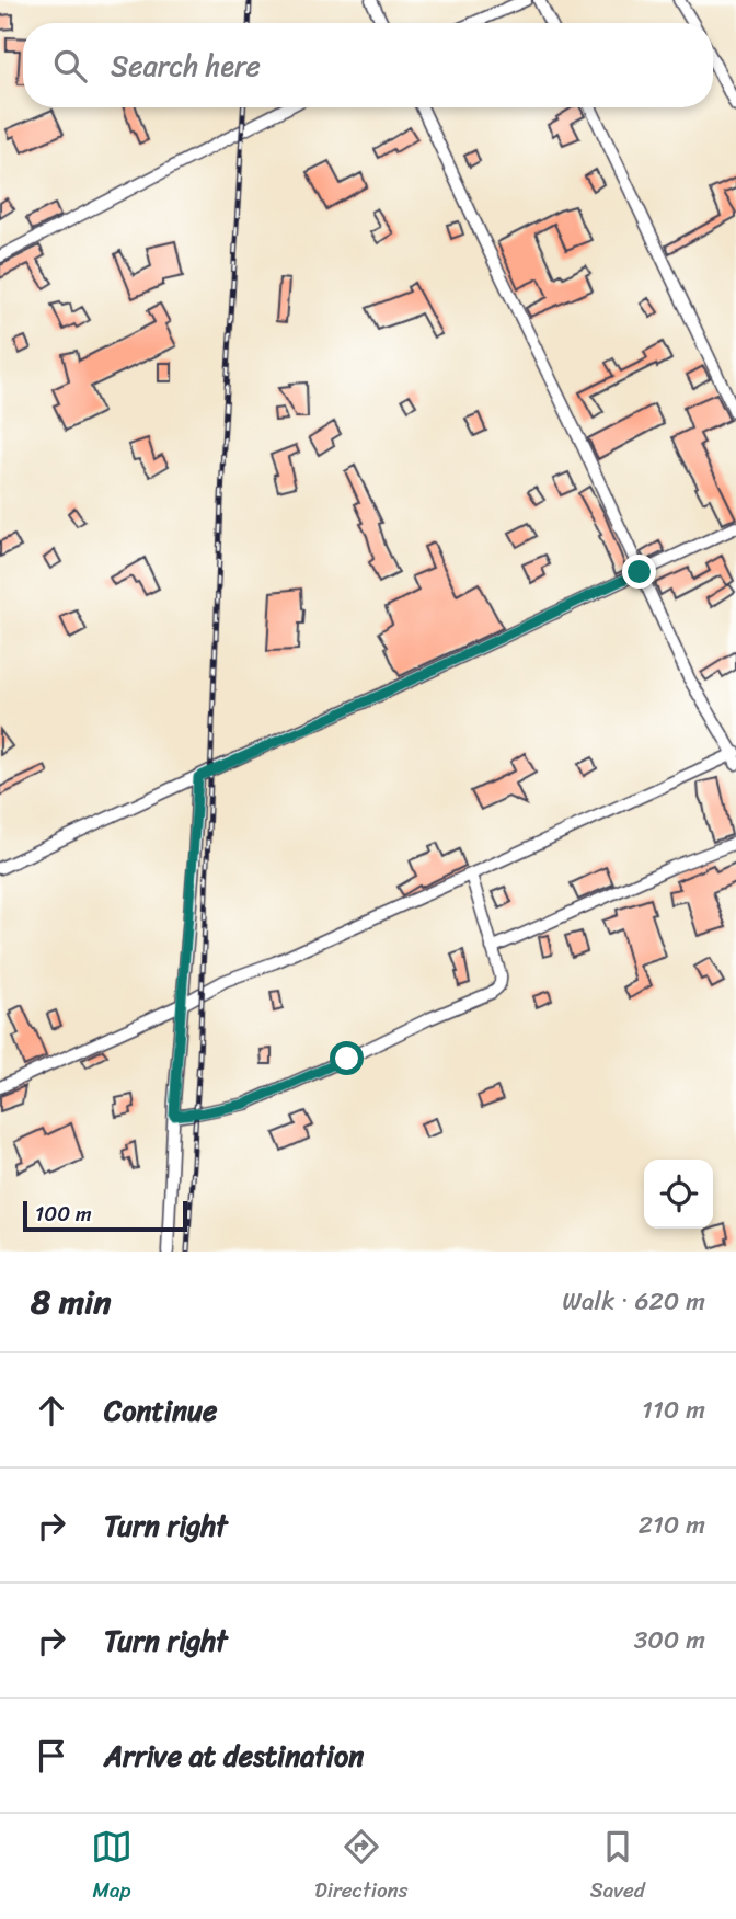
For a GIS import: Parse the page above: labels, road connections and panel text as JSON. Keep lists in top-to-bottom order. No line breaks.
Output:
{"scale_bar":"100 m","page":{"search":"Search here","scale":"100 m","heading":["8 min","Walk · 620 m"],"list":[["Continue","110 m"],["Turn right","210 m"],["Turn right","300 m"],"Arrive at destination"],"nav":["Map","Directions","Saved"]}}
